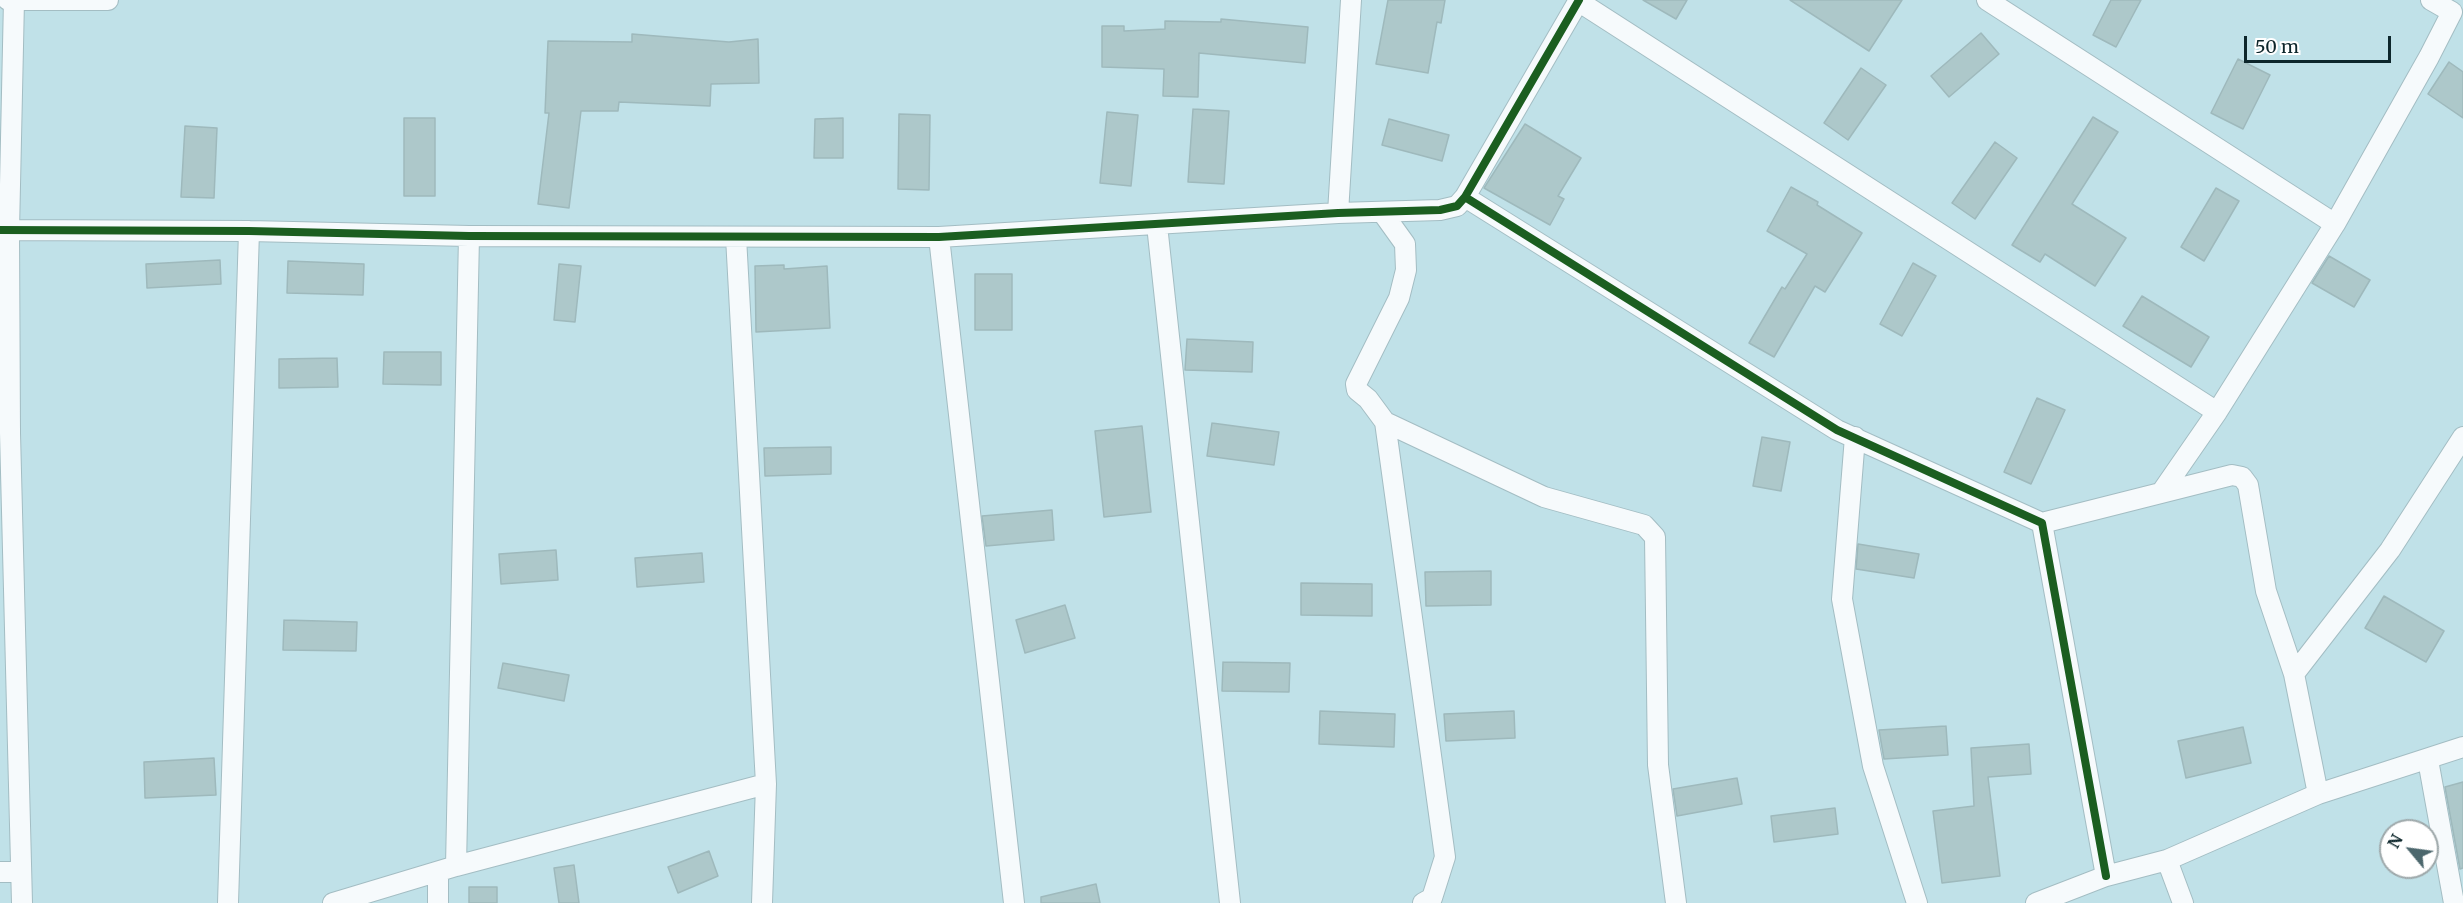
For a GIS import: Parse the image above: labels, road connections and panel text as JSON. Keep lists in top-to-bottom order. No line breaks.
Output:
{"scale_bar":"50 m","north":"top left"}
